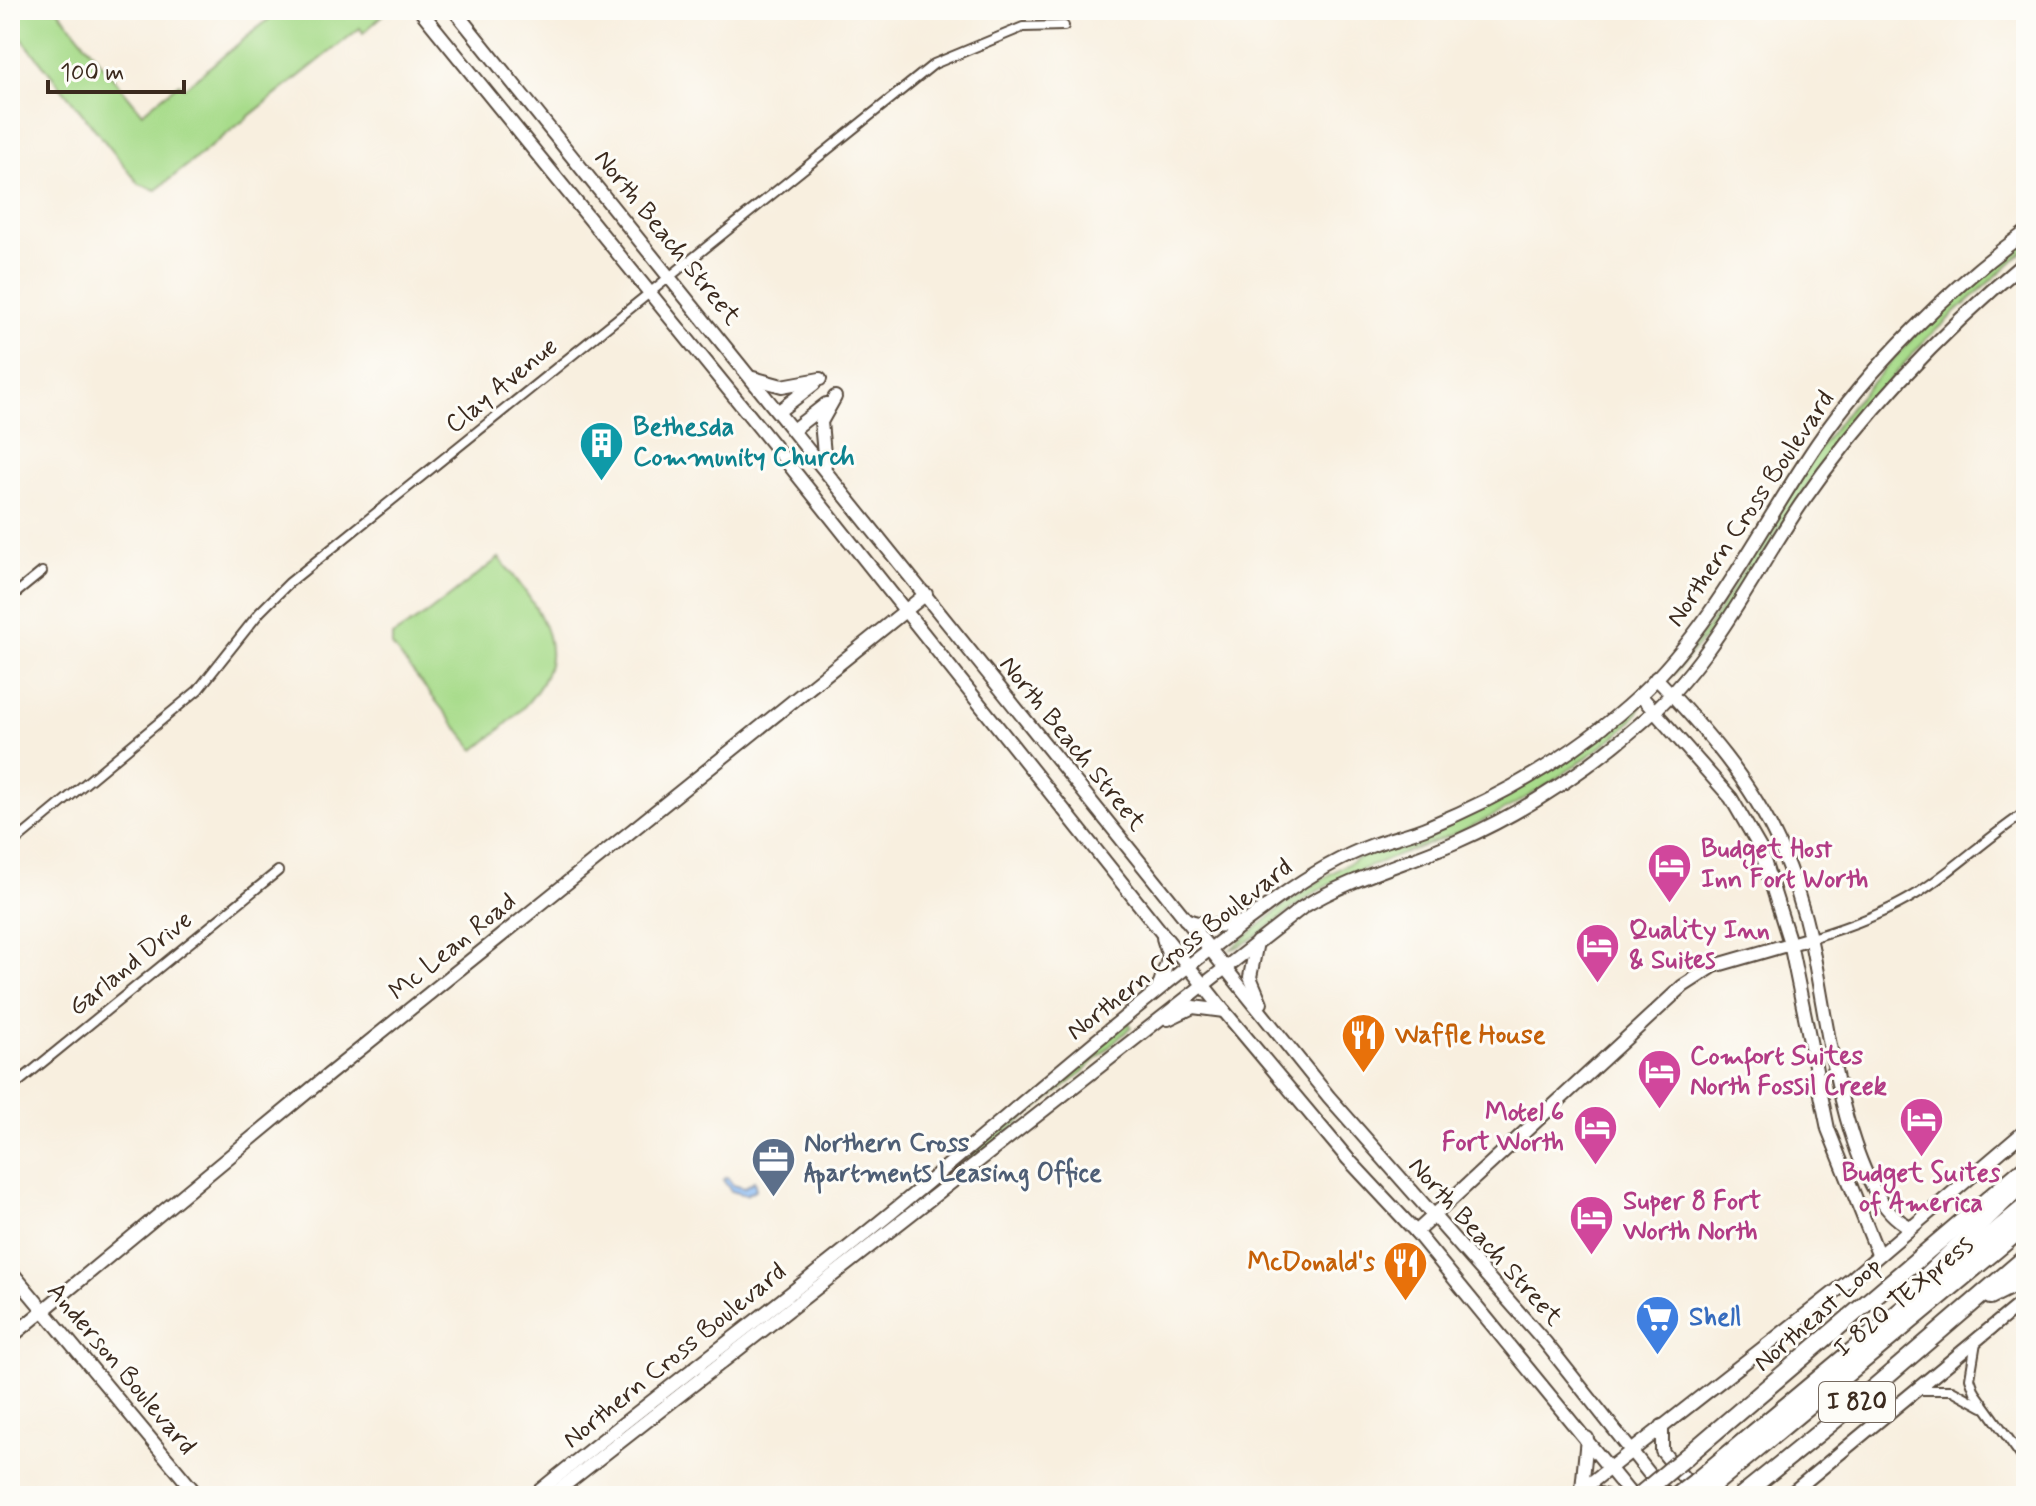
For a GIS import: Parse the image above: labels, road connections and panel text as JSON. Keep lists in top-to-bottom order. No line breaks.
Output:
{"streets":{"highway":["I 820 TEXpress","Northeast Loop","I 820"],"main road":["North Beach Street","Northern Cross Boulevard","Mc Lean Road","Anderson Boulevard"],"street":["Clay Avenue","Garland Drive"]},"crossings":[["North Beach Street","Clay Avenue"],["North Beach Street","Northern Cross Boulevard"],["North Beach Street","Mc Lean Road"],["Mc Lean Road","Anderson Boulevard"]],"places":{"building":["Bethesda Community Church"],"hotel":["Budget Host Inn Fort Worth","Quality Inn & Suites","Comfort Suites North Fossil Creek","Budget Suites of America","Motel 6 Fort Worth","Super 8 Fort Worth North"],"restaurant":["Waffle House","McDonald's"],"office":["Northern Cross Apartments Leasing Office"],"supermarket":["Shell"]},"scale_bar":"100 m"}
